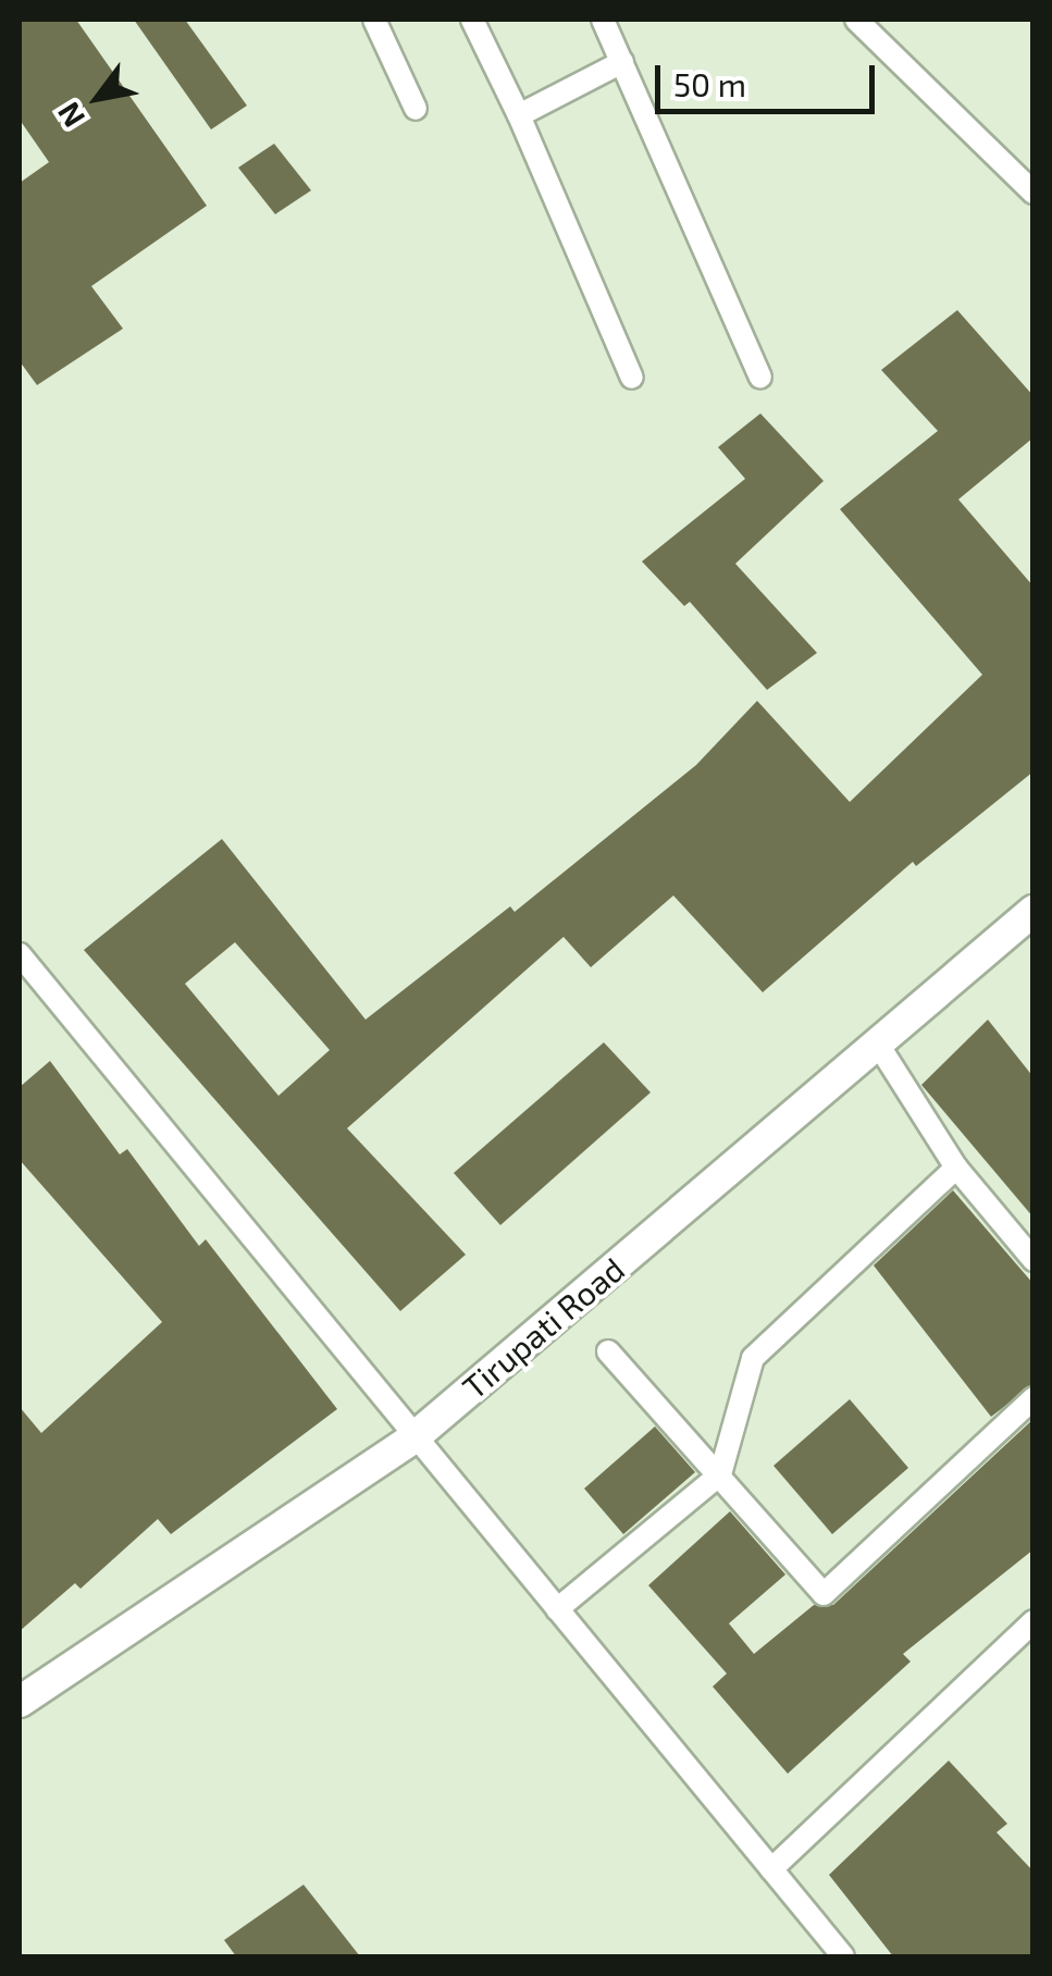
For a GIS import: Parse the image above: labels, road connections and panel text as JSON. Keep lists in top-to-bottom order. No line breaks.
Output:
{"streets":{"street":["Tirupati Road"]},"scale_bar":"50 m","north":"bottom left"}
